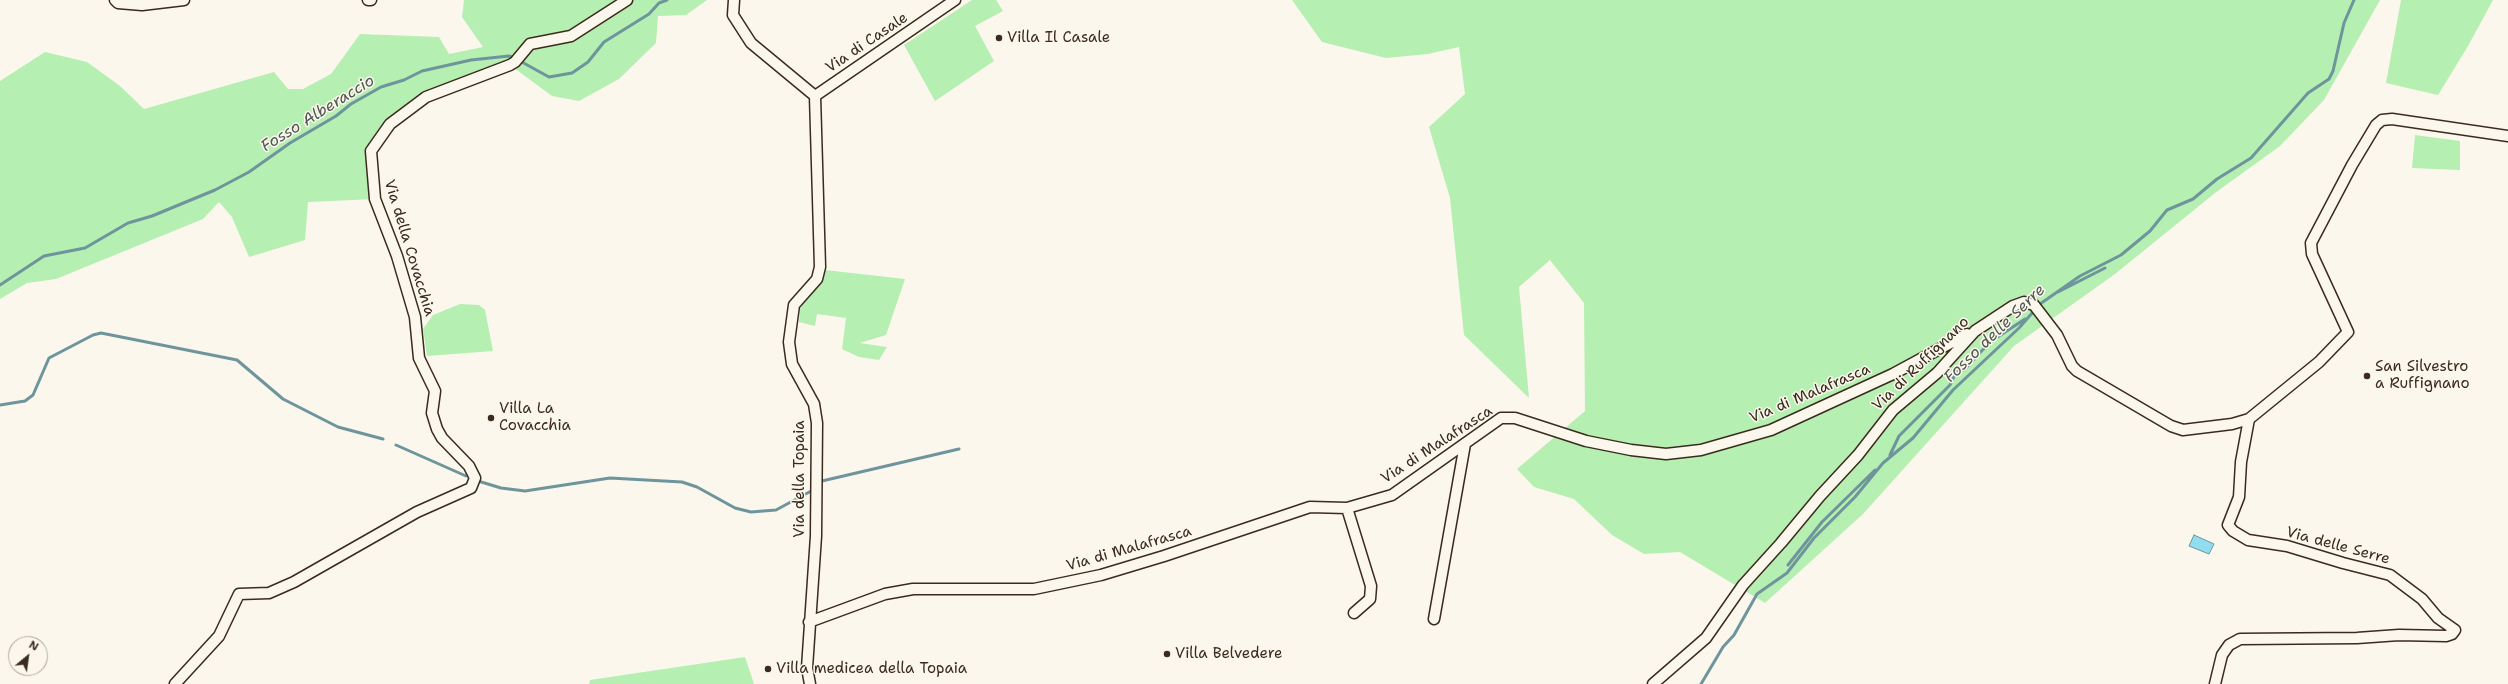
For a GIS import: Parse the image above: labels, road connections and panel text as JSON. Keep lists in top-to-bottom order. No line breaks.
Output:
{"streets":{"street":["Via di Casale","Via della Covacchia","Via di Ruffignano","Via di Malafrasca","Via della Topaia","Via delle Serre"]},"crossings":[["Via di Casale","Via della Topaia"],["Via di Ruffignano","Via di Malafrasca"],["Via di Ruffignano","Via delle Serre"],["Via di Malafrasca","Via della Topaia"]],"water":["Fosso Alberaccio","Fosso delle Serre"],"places":["Villa Il Casale","San Silvestro a Ruffignano","Villa La Covacchia","Villa Belvedere","Villa medicea della Topaia"],"north":"top right"}
